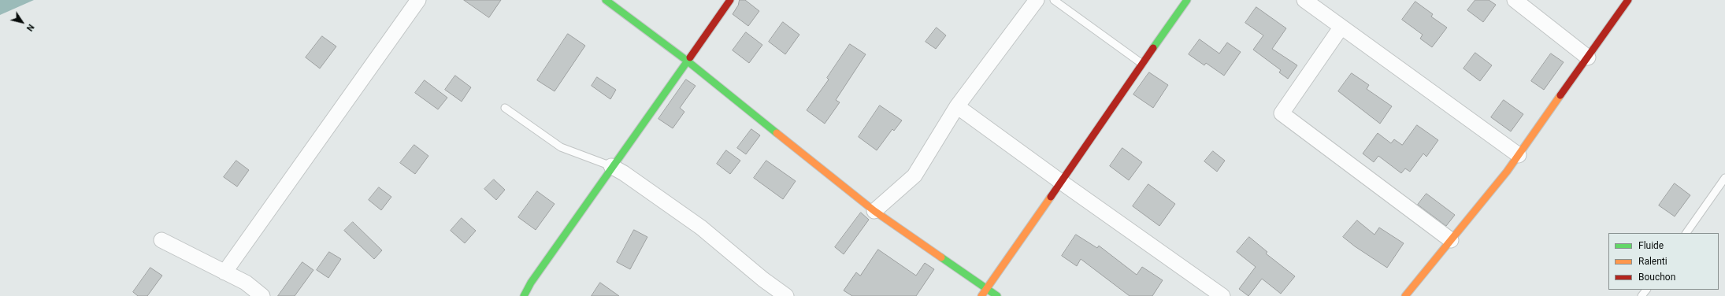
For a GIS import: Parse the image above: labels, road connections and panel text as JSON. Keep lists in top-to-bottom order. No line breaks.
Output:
{"legend":["Fluide","Ralenti","Bouchon"],"north":"bottom right"}
